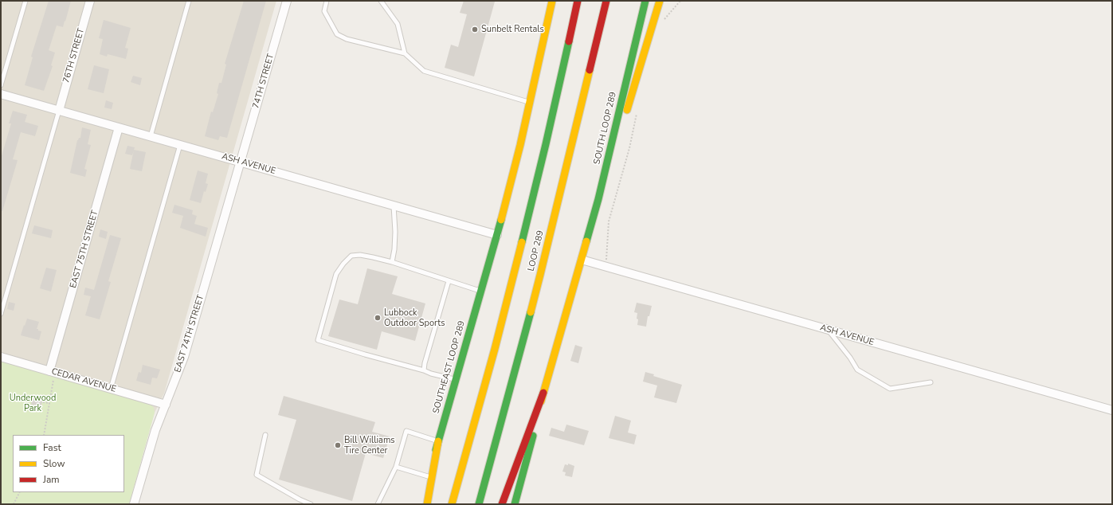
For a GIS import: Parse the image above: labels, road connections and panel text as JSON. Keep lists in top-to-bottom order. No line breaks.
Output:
{"streets":{"main road":["SOUTH LOOP 289","LOOP 289","SOUTHEAST LOOP 289"],"street":["76TH STREET","74TH STREET","ASH AVENUE","EAST 75TH STREET","EAST 74TH STREET","CEDAR AVENUE"]},"crossings":[["76TH STREET","ASH AVENUE"],["74TH STREET","ASH AVENUE"],["74TH STREET","EAST 74TH STREET"],["SOUTH LOOP 289","ASH AVENUE"],["ASH AVENUE","EAST 75TH STREET"],["ASH AVENUE","EAST 74TH STREET"],["ASH AVENUE","SOUTHEAST LOOP 289"],["EAST 75TH STREET","CEDAR AVENUE"],["EAST 74TH STREET","CEDAR AVENUE"]],"parks":["Underwood Park"],"places":["Sunbelt Rentals","Lubbock Outdoor Sports","Bill Williams Tire Center"],"legend":["Fast","Slow","Jam"]}
